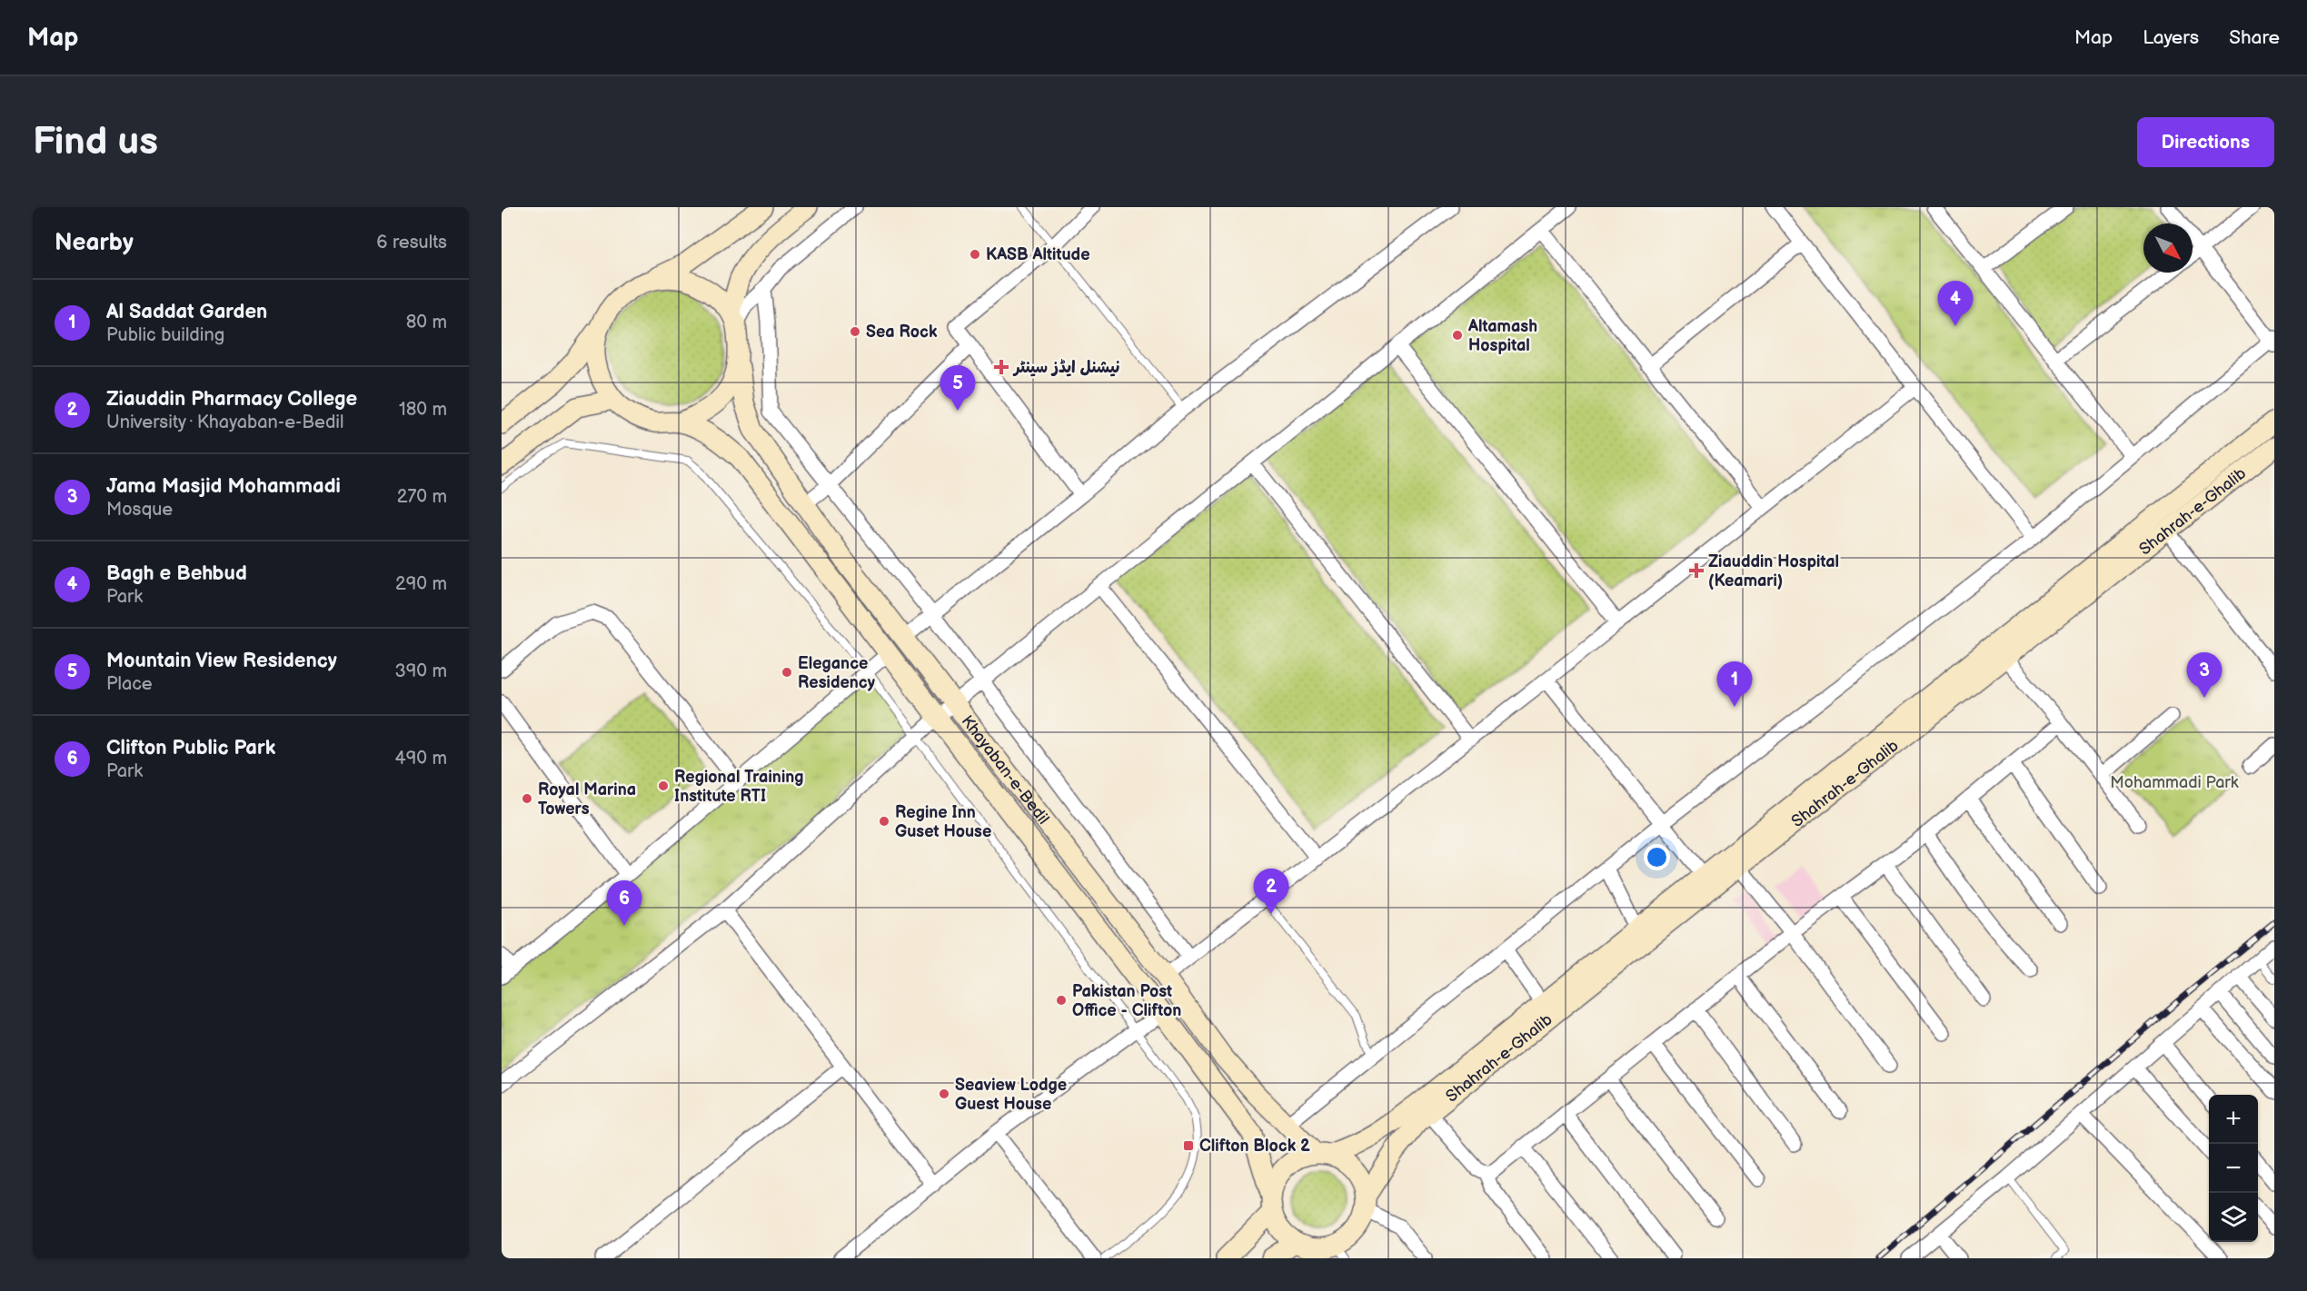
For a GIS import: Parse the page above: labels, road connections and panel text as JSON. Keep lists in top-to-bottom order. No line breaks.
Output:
{"streets":{"main road":["Shahrah-e-Ghalib","Khayaban-e-Bedil"]},"parks":["Mohammadi Park"],"places":{"other":["KASB Altitude","Sea Rock","Altamash Hospital","Elegance Residency","Regional Training Institute RTI","Royal Marina Towers","Regine Inn Guset House","Pakistan Post Office - Clifton","Seaview Lodge Guest House"],"health":["نیشنل ایڈز سینٹر","Ziauddin Hospital (Keamari)"],"transit":["Clifton Block 2"]},"north":"bottom right","page":{"header":"Map","nav":["Map","Layers","Share"],"buttons":"Directions","title":"Find us","heading":["Nearby","6 results"],"list":[{"mark":"1","name":"Al Saddat Garden","note":"Public building","value":"80 m"},{"mark":"2","name":"Ziauddin Pharmacy College","note":"University · Khayaban-e-Bedil","value":"180 m"},{"mark":"3","name":"Jama Masjid Mohammadi","note":"Mosque","value":"270 m"},{"mark":"4","name":"Bagh e Behbud","note":"Park","value":"290 m"},{"mark":"5","name":"Mountain View Residency","note":"Place","value":"390 m"},{"mark":"6","name":"Clifton Public Park","note":"Park","value":"490 m"}],"pins":["4","5","3","1","2","6"],"map_buttons":["+","−"]}}
